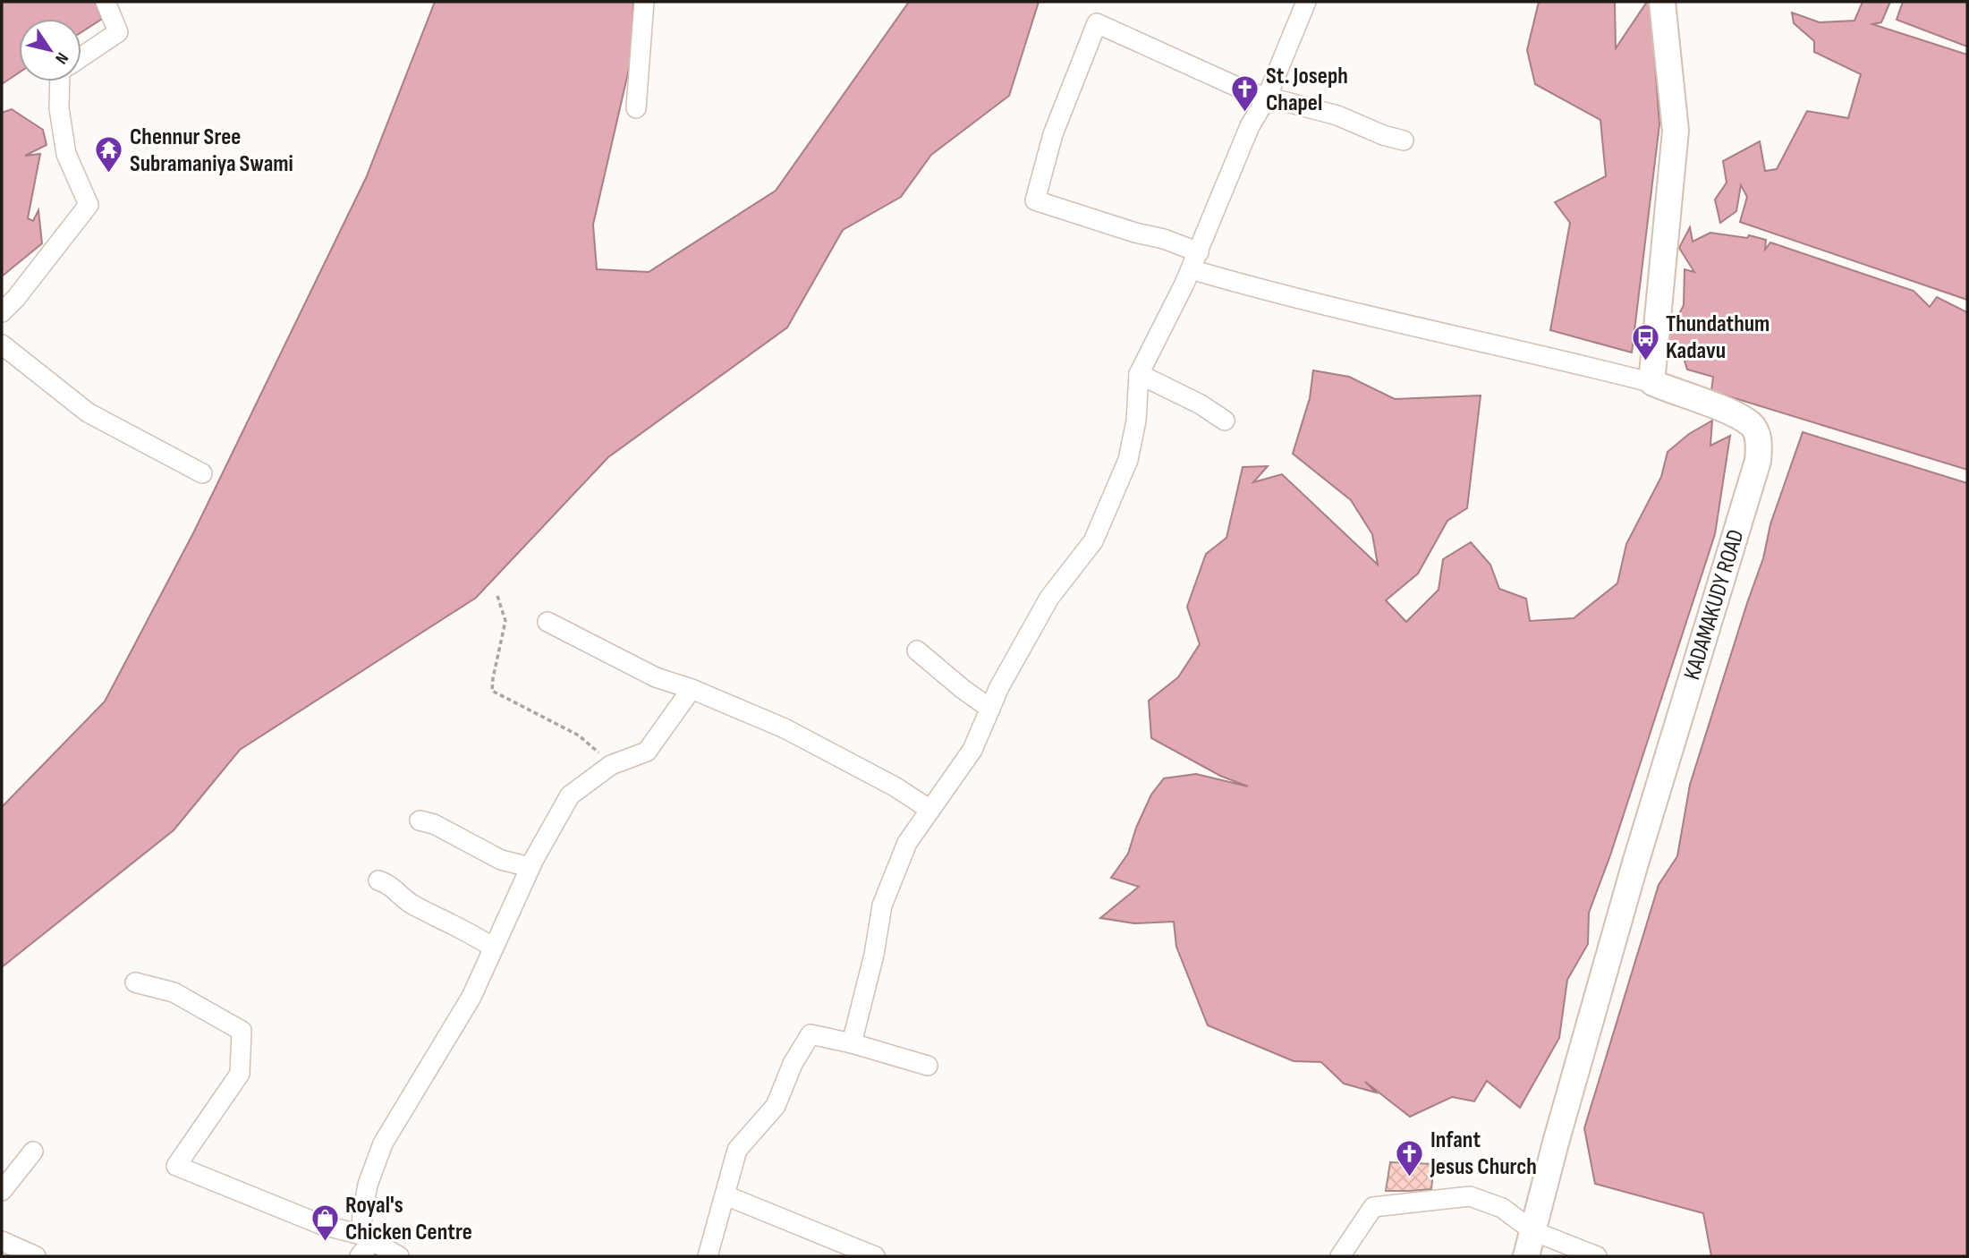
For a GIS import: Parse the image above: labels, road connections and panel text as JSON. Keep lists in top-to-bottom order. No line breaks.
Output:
{"streets":{"street":["KADAMAKUDY ROAD"]},"places":{"church":["St. Joseph Chapel","Infant Jesus Church"],"temple":["Chennur Sree Subramaniya Swami"],"bus stop":["Thundathum Kadavu"],"shop":["Royal's Chicken Centre"]},"north":"bottom right"}
